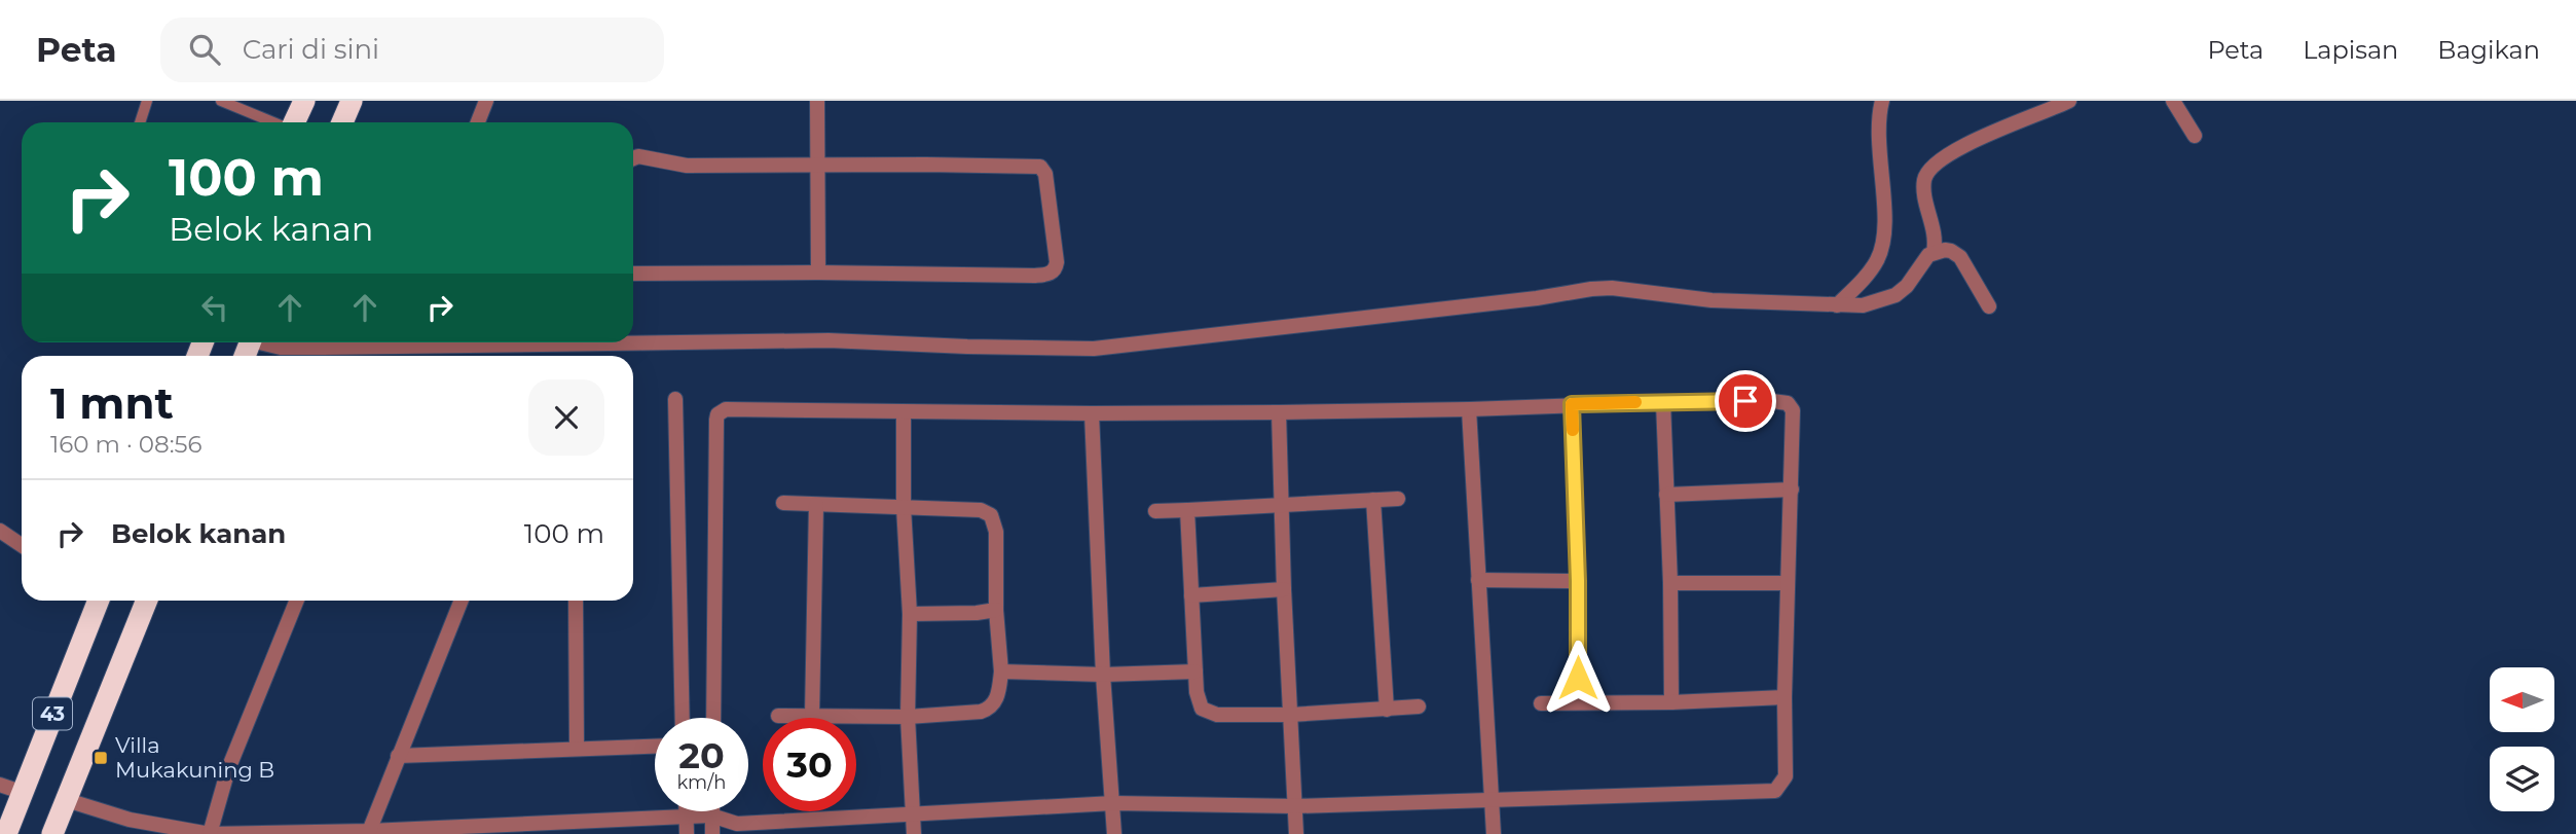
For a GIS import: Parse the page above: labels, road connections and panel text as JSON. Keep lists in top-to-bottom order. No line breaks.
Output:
{"streets":{"highway":["43"]},"places":{"transit":["Villa Mukakuning B"]},"north":"left","page":{"header":"Peta","search":"Cari di sini","nav":["Peta","Lapisan","Bagikan"],"turn":["100 m","Belok kanan"],"heading":["1 mnt","160 m · 08:56"],"list":[{"name":"Belok kanan","value":"100 m"}],"speed":"20 km/h","limit":"30"}}
